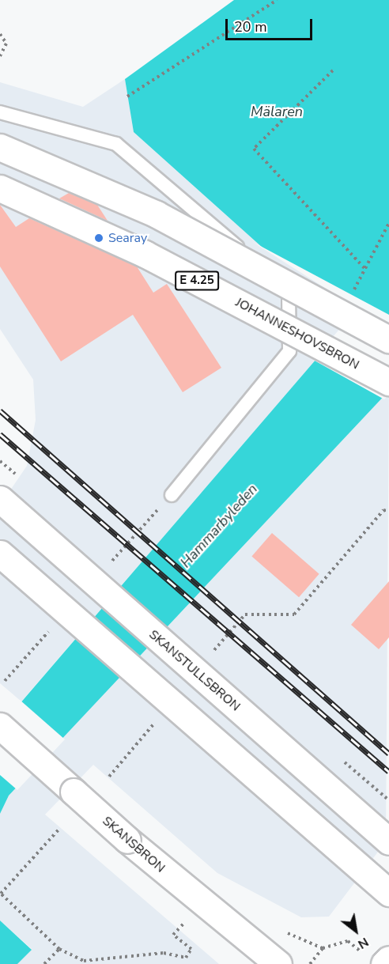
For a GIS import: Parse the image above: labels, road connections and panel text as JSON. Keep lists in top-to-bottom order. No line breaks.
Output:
{"streets":{"main road":["E 4.25","JOHANNESHOVSBRON","SKANSTULLSBRON","SKANSBRON"]},"water":["Mälaren","Hammarbyleden"],"places":["Searay"],"scale_bar":"20 m","north":"bottom right"}
